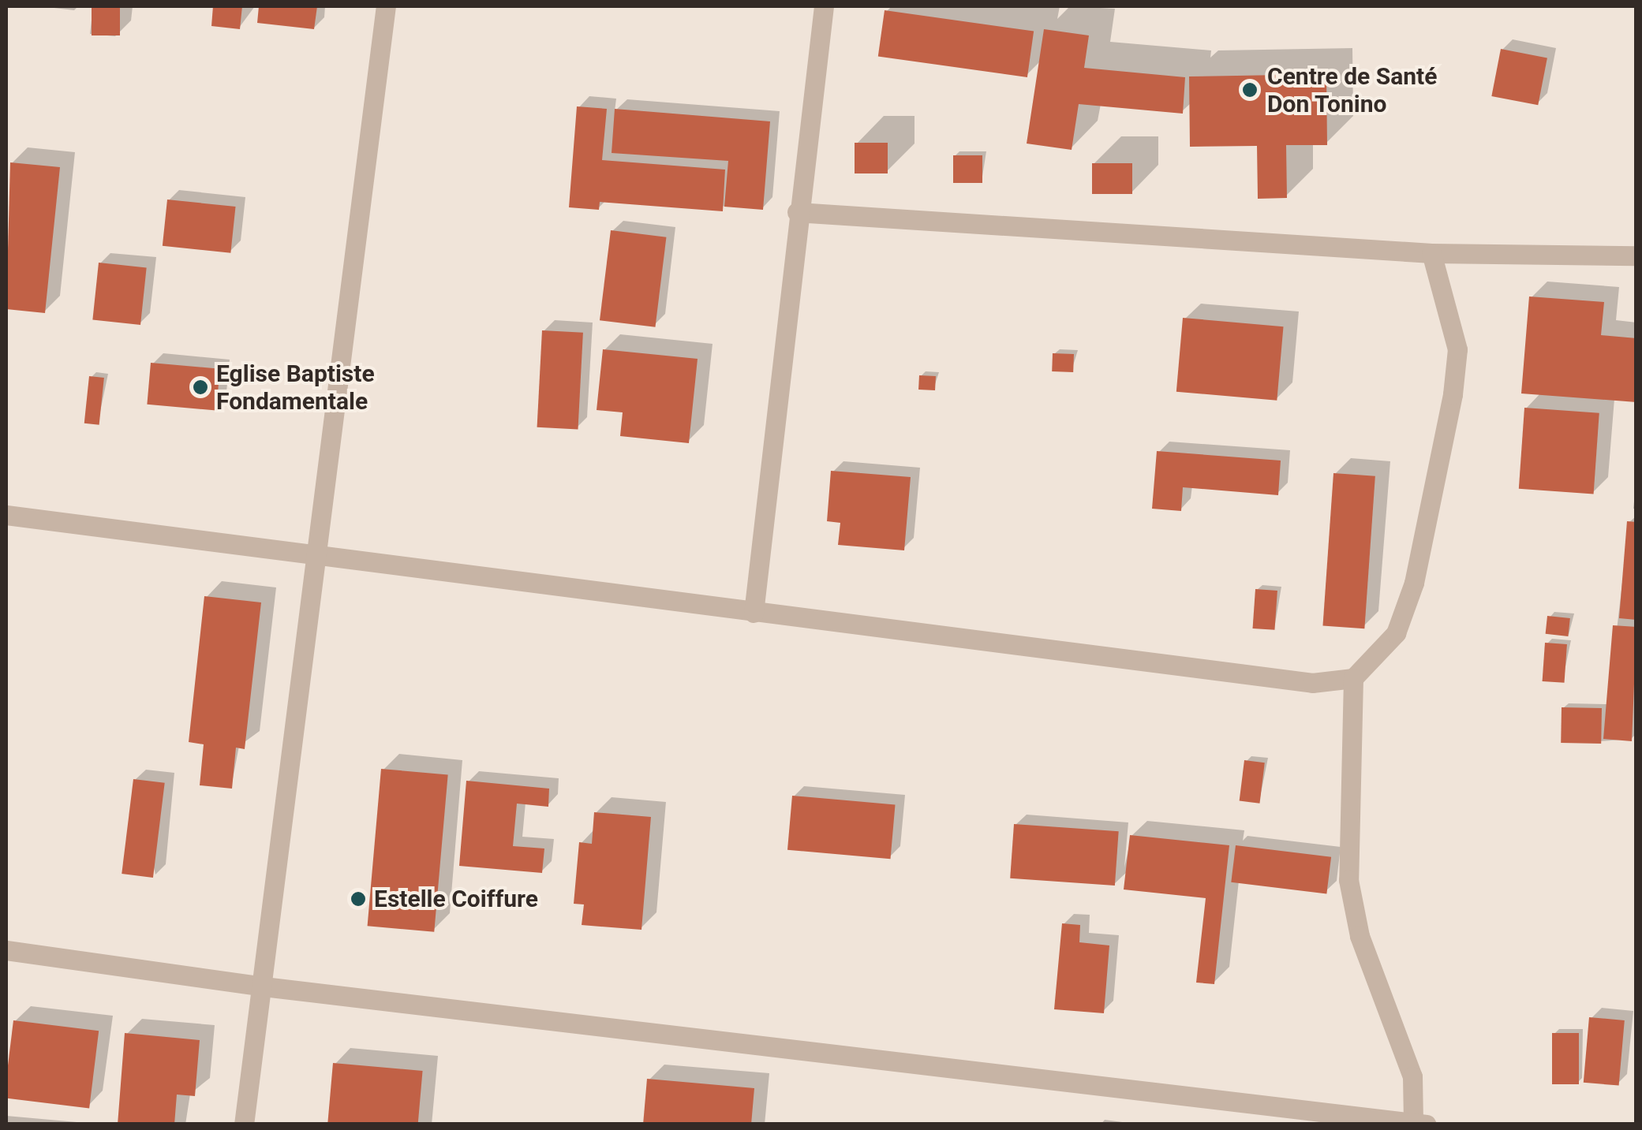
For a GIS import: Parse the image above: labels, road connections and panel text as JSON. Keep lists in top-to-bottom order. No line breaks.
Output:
{"places":["Centre de Santé Don Tonino","Eglise Baptiste Fondamentale","Estelle Coiffure"]}
